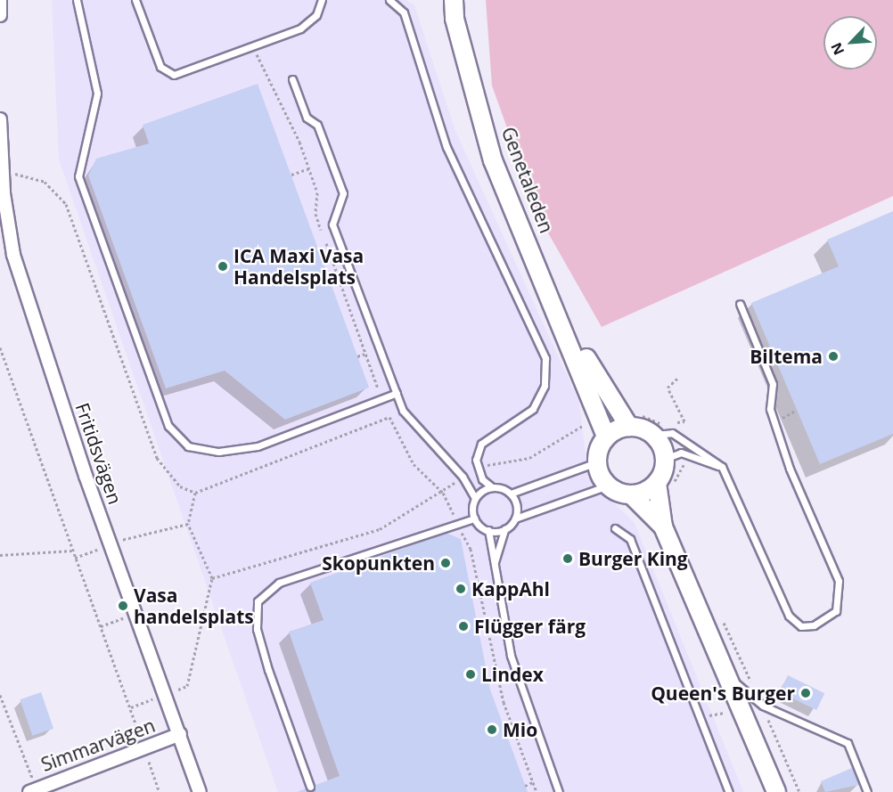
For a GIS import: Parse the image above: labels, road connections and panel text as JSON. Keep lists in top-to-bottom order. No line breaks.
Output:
{"streets":{"main road":["Genetaleden"],"street":["Fritidsvägen","Simmarvägen"]},"crossings":[["Fritidsvägen","Simmarvägen"]],"places":["ICA Maxi Vasa Handelsplats","Biltema","Burger King","Skopunkten","KappAhl","Vasa handelsplats","Flügger färg","Lindex","Queen's Burger","Mio"],"north":"bottom left"}
